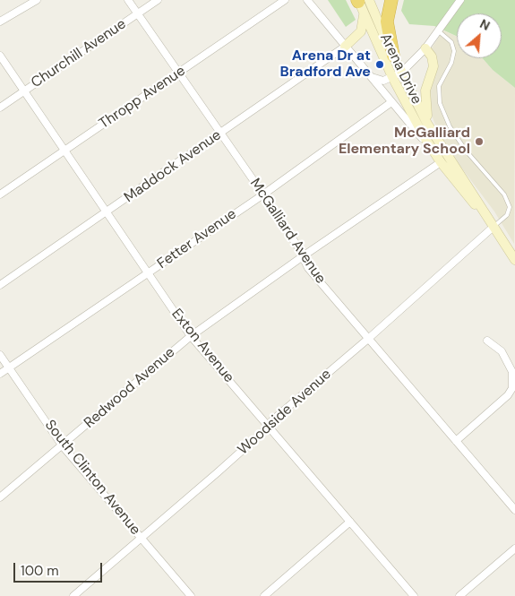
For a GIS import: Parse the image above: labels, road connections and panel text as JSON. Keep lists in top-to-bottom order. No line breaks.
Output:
{"streets":{"main road":["Arena Drive"],"street":["Churchill Avenue","Thropp Avenue","Maddock Avenue","McGalliard Avenue","Fetter Avenue","Exton Avenue","Redwood Avenue","Woodside Avenue","South Clinton Avenue"]},"crossings":[["Churchill Avenue","McGalliard Avenue"],["Churchill Avenue","Exton Avenue"],["Arena Drive","Redwood Avenue"],["Arena Drive","Woodside Avenue"],["Thropp Avenue","McGalliard Avenue"],["Thropp Avenue","Exton Avenue"],["Maddock Avenue","McGalliard Avenue"],["Maddock Avenue","Exton Avenue"],["McGalliard Avenue","Fetter Avenue"],["McGalliard Avenue","Redwood Avenue"],["McGalliard Avenue","Woodside Avenue"],["Fetter Avenue","Exton Avenue"],["Fetter Avenue","South Clinton Avenue"],["Exton Avenue","Redwood Avenue"],["Exton Avenue","Woodside Avenue"],["Redwood Avenue","South Clinton Avenue"],["Woodside Avenue","South Clinton Avenue"]],"places":["Arena Dr at Bradford Ave","McGalliard Elementary School"],"scale_bar":"100 m","north":"top right"}
